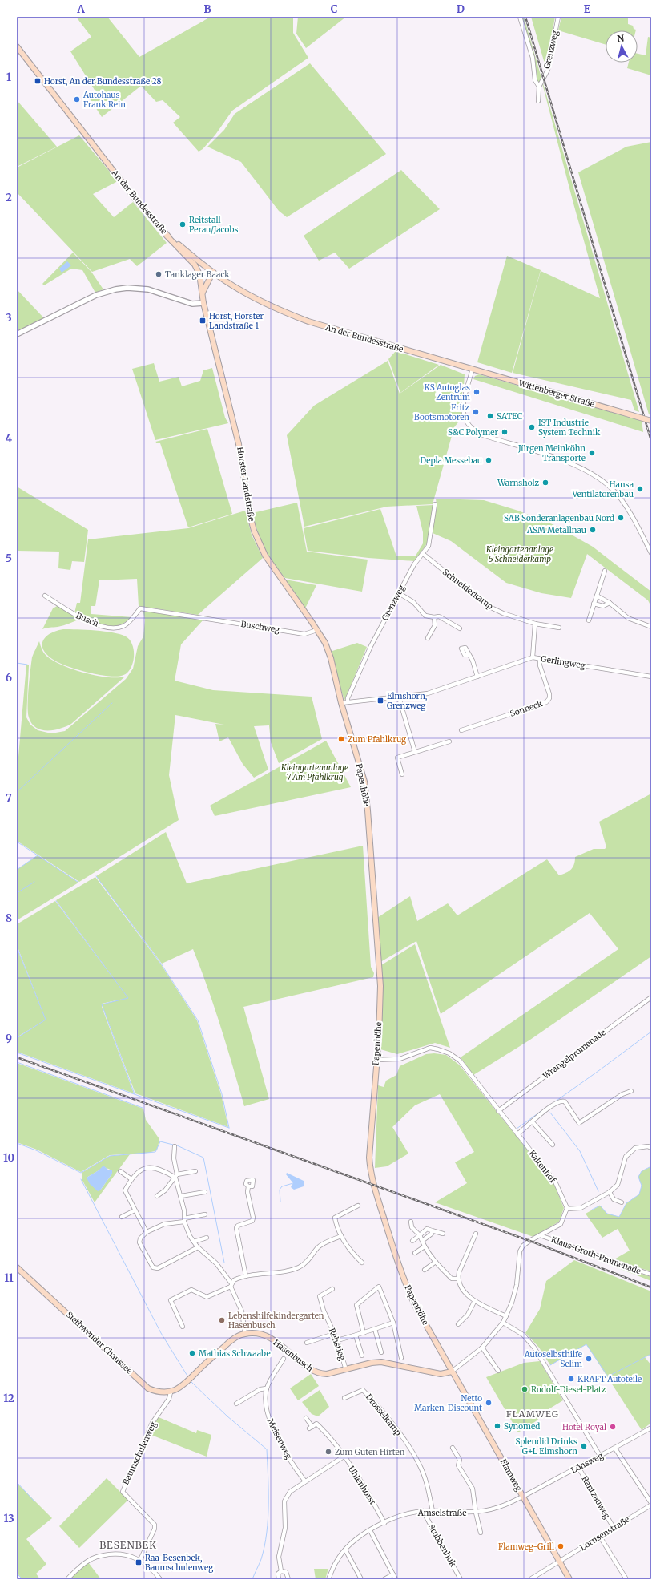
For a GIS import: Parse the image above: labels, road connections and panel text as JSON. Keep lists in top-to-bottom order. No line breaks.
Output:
{"streets":{"main road":["An der Bundesstraße","Wittenberger Straße","Horster Landstraße","Papenhöhe","Siethwender Chaussee","Hasenbusch","Flamweg"],"street":["Grenzweg","Schneiderkamp","Busch","Buschweg","Gerlingweg","Sonneck","Wrangelpromenade","Kaltenhof","Klaus-Groth-Promenade","Rehstieg","Drosselkamp","Meisenweg","Baumschulenweg","Lönsweg","Uhlenhorst","Rantzauweg","Amselstraße","Lornsenstraße","Stubbenhuk"]},"crossings":[["Grenzweg","Schneiderkamp"],["Grenzweg","Gerlingweg"],["An der Bundesstraße","Wittenberger Straße"],["An der Bundesstraße","Horster Landstraße"],["Horster Landstraße","Buschweg"],["Horster Landstraße","Gerlingweg"],["Horster Landstraße","Papenhöhe"],["Busch","Buschweg"],["Gerlingweg","Sonneck"],["Gerlingweg","Papenhöhe"],["Papenhöhe","Kaltenhof"],["Papenhöhe","Hasenbusch"],["Papenhöhe","Flamweg"],["Wrangelpromenade","Kaltenhof"],["Siethwender Chaussee","Hasenbusch"],["Siethwender Chaussee","Baumschulenweg"],["Rehstieg","Hasenbusch"],["Hasenbusch","Baumschulenweg"],["Hasenbusch","Flamweg"],["Drosselkamp","Amselstraße"],["Lönsweg","Flamweg"],["Lönsweg","Rantzauweg"],["Lönsweg","Amselstraße"],["Flamweg","Amselstraße"],["Flamweg","Lornsenstraße"],["Uhlenhorst","Amselstraße"],["Rantzauweg","Lornsenstraße"],["Amselstraße","Stubbenhuk"]],"districts":["FLAMWEG","BESENBEK"],"parks":["Kleingartenanlage 5 Schneiderkamp","Kleingartenanlage 7 Am Pfahlkrug"],"places":{"transit":["Horst, An der Bundesstraße 28","Horst, Horster Landstraße 1","Elmshorn, Grenzweg","Raa-Besenbek, Baumschulenweg"],"other":["Autohaus Frank Rein","Reitstall Perau/Jacobs","Tanklager Baack","KS Autoglas Zentrum","Fritz Bootsmotoren","SATEC","IST Industrie System Technik","S&C Polymer","Jürgen Meinköhn Transporte","Depla Messebau","Warnsholz","Hansa Ventilatorenbau","SAB Sonderanlagenbau Nord","ASM Metallnau","Zum Pfahlkrug","Lebenshilfekindergarten Hasenbusch","Mathias Schwaabe","Autoselbsthilfe Selim","KRAFT Autoteile","Rudolf-Diesel-Platz","Netto Marken-Discount","Synomed","Hotel Royal","Splendid Drinks G+L Elmshorn","Zum Guten Hirten","Flamweg-Grill"]},"north":"top","grid":{"columns":["A","B","C","D","E"],"rows":["1","2","3","4","5","6","7","8","9","10","11","12","13"]}}
